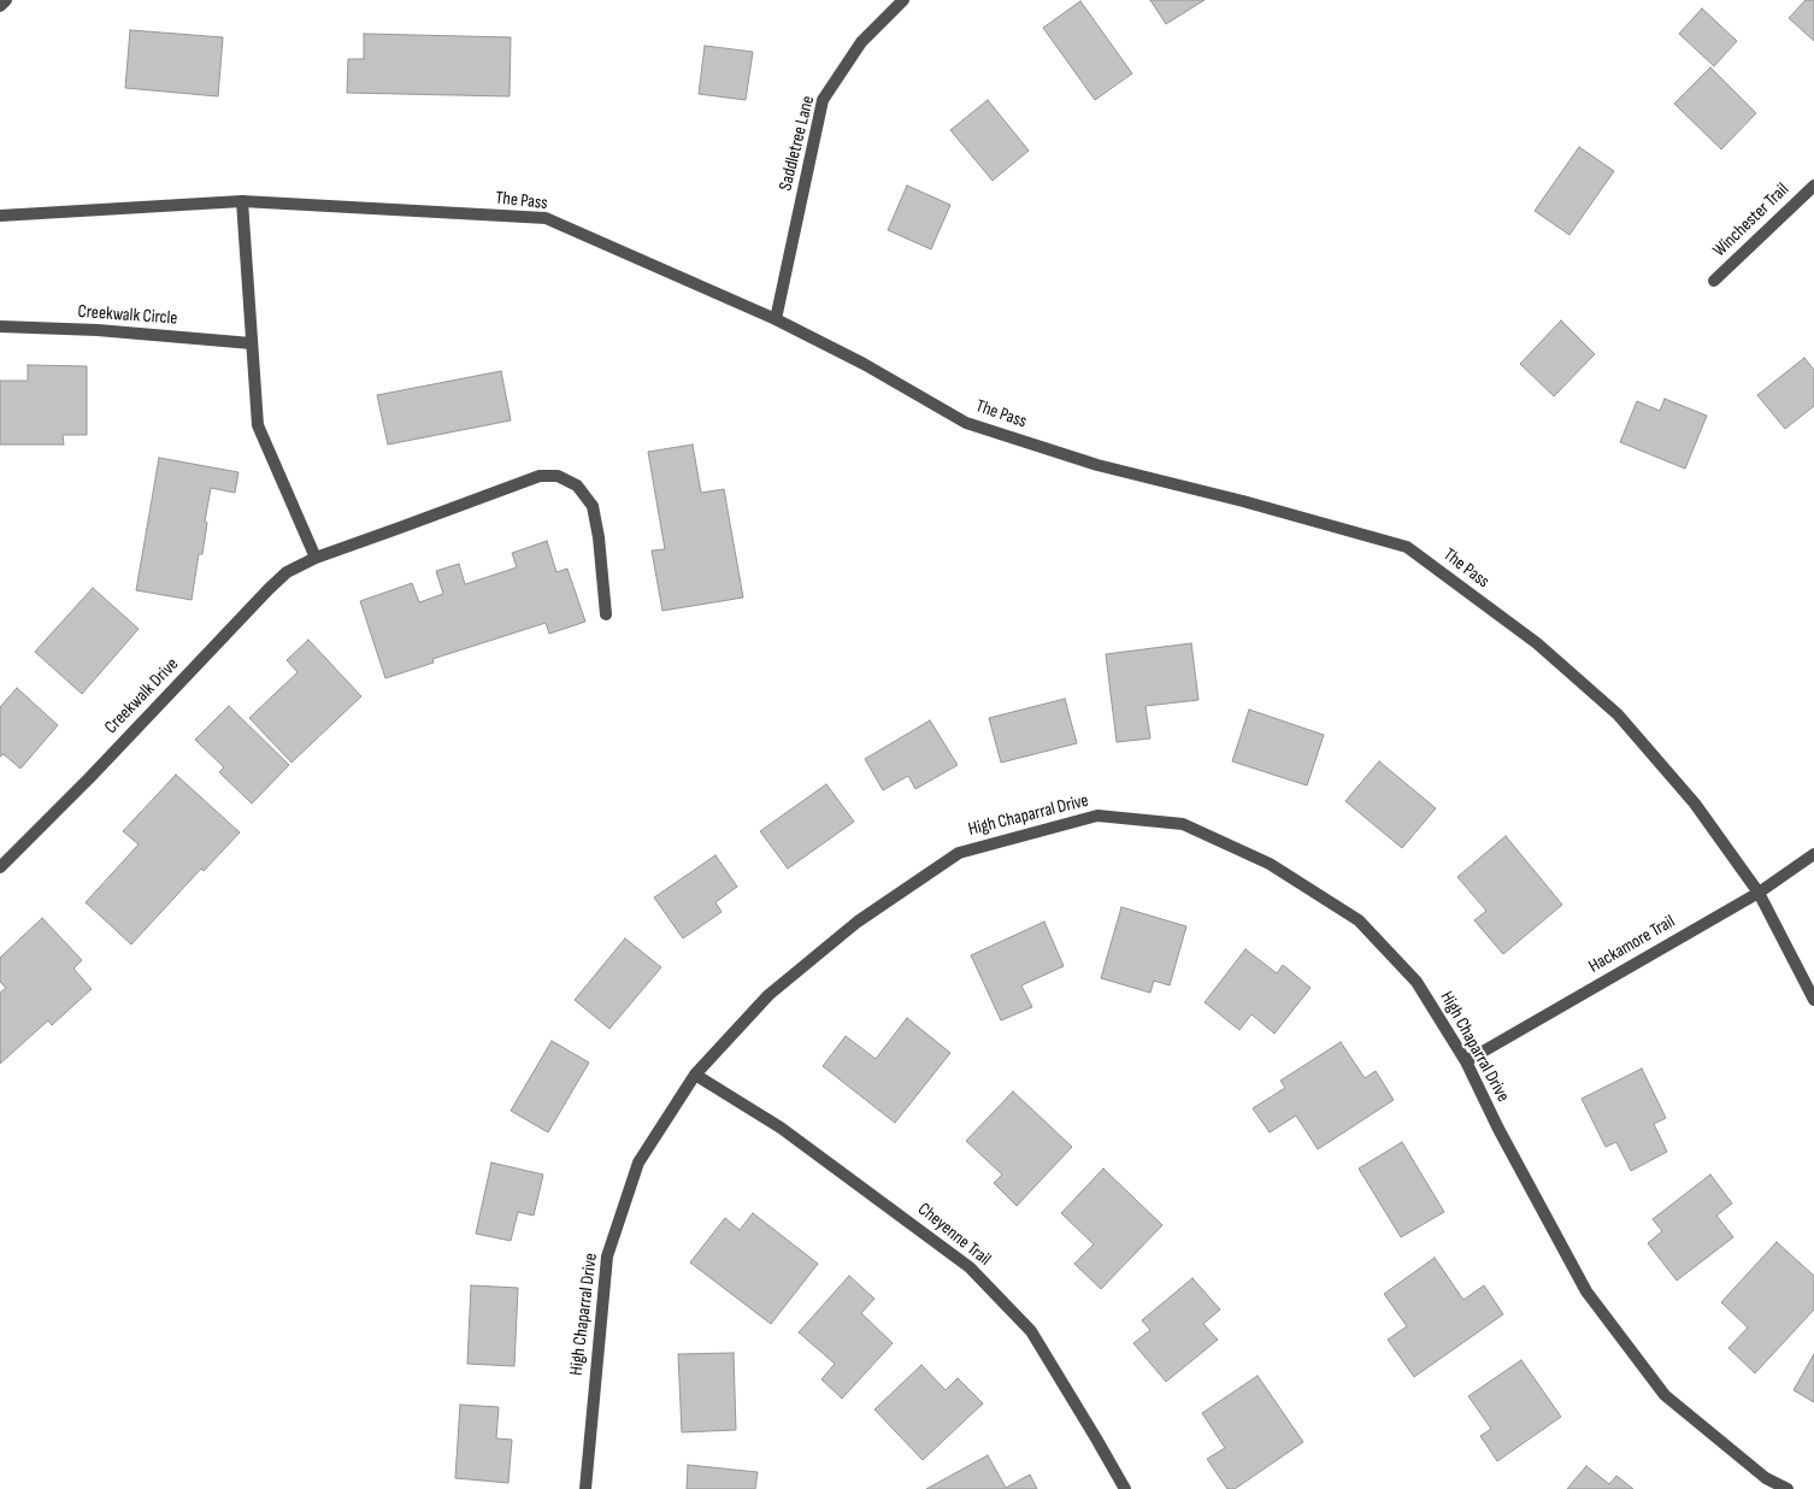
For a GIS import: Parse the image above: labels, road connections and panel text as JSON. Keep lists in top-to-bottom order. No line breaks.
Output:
{"streets":{"street":["Saddletree Lane","The Pass","Winchester Trail","Creekwalk Circle","Creekwalk Drive","High Chaparral Drive","Hackamore Trail","Cheyenne Trail"]},"crossings":[["Saddletree Lane","The Pass"],["The Pass","Hackamore Trail"],["High Chaparral Drive","Hackamore Trail"],["High Chaparral Drive","Cheyenne Trail"]]}
